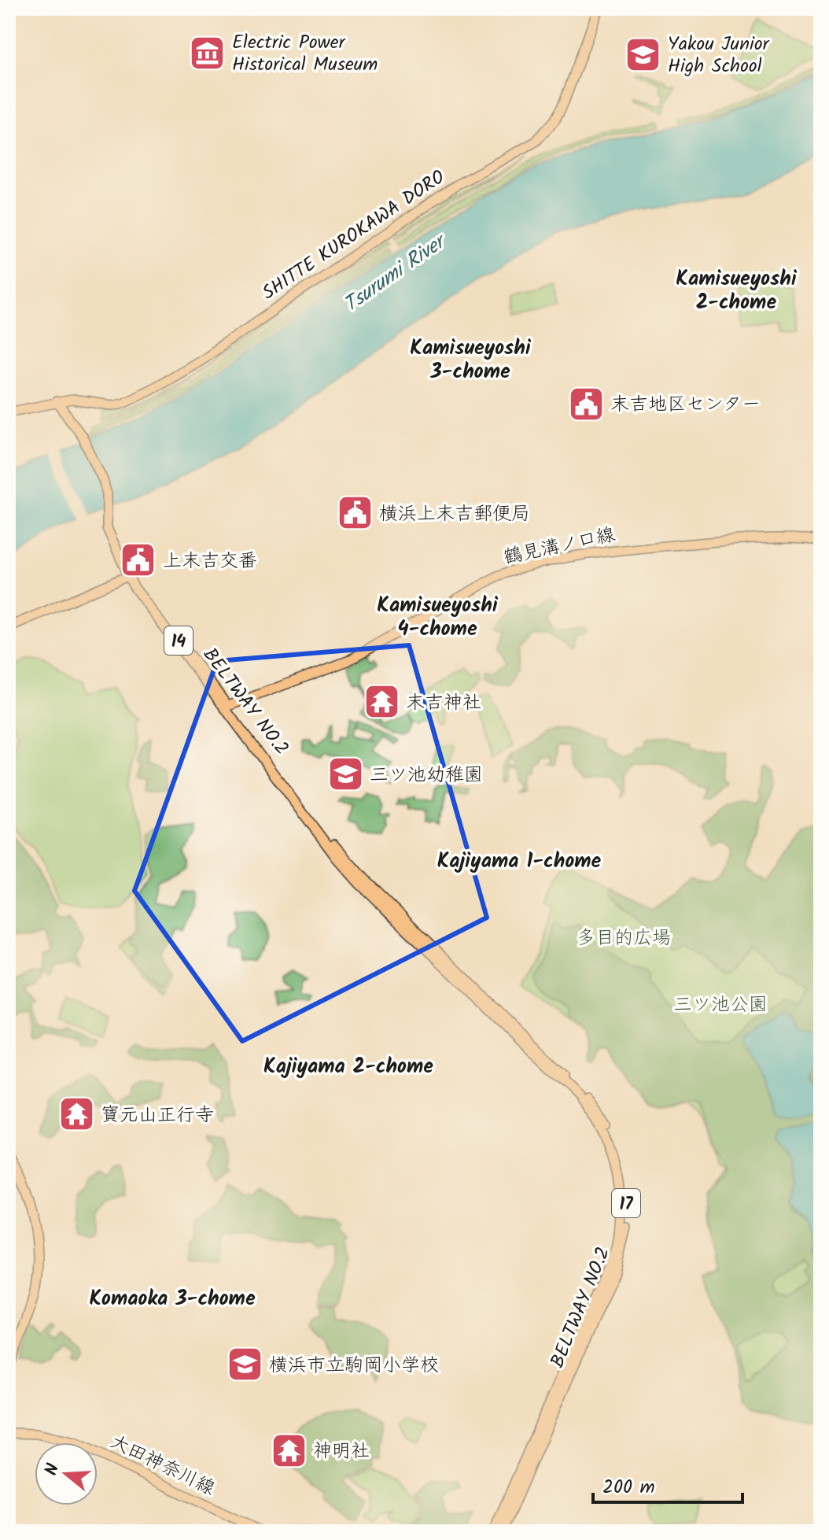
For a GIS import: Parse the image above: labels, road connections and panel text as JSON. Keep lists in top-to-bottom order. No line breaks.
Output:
{"streets":{"main road":["SHITTE KUROKAWA DORO","鶴見溝ノ口線","14","BELTWAY NO.2","17","大田神奈川線"]},"crossings":[["SHITTE KUROKAWA DORO","14"],["鶴見溝ノ口線","BELTWAY NO.2"],["14","BELTWAY NO.2"]],"districts":["Kamisueyoshi 2-chome","Kamisueyoshi 3-chome","Kamisueyoshi 4-chome","Kajiyama 1-chome","Kajiyama 2-chome","Komaoka 3-chome"],"water":["Tsurumi River"],"parks":["多目的広場","三ツ池公園"],"places":{"museum":["Electric Power Historical Museum"],"school or university":["Yakou Junior High School","三ツ池幼稚園","横浜市立駒岡小学校"],"public building":["末吉地区センター","横浜上末吉郵便局","上末吉交番"],"temple":["末吉神社","寶元山正行寺","神明社"]},"scale_bar":"200 m","north":"left"}
